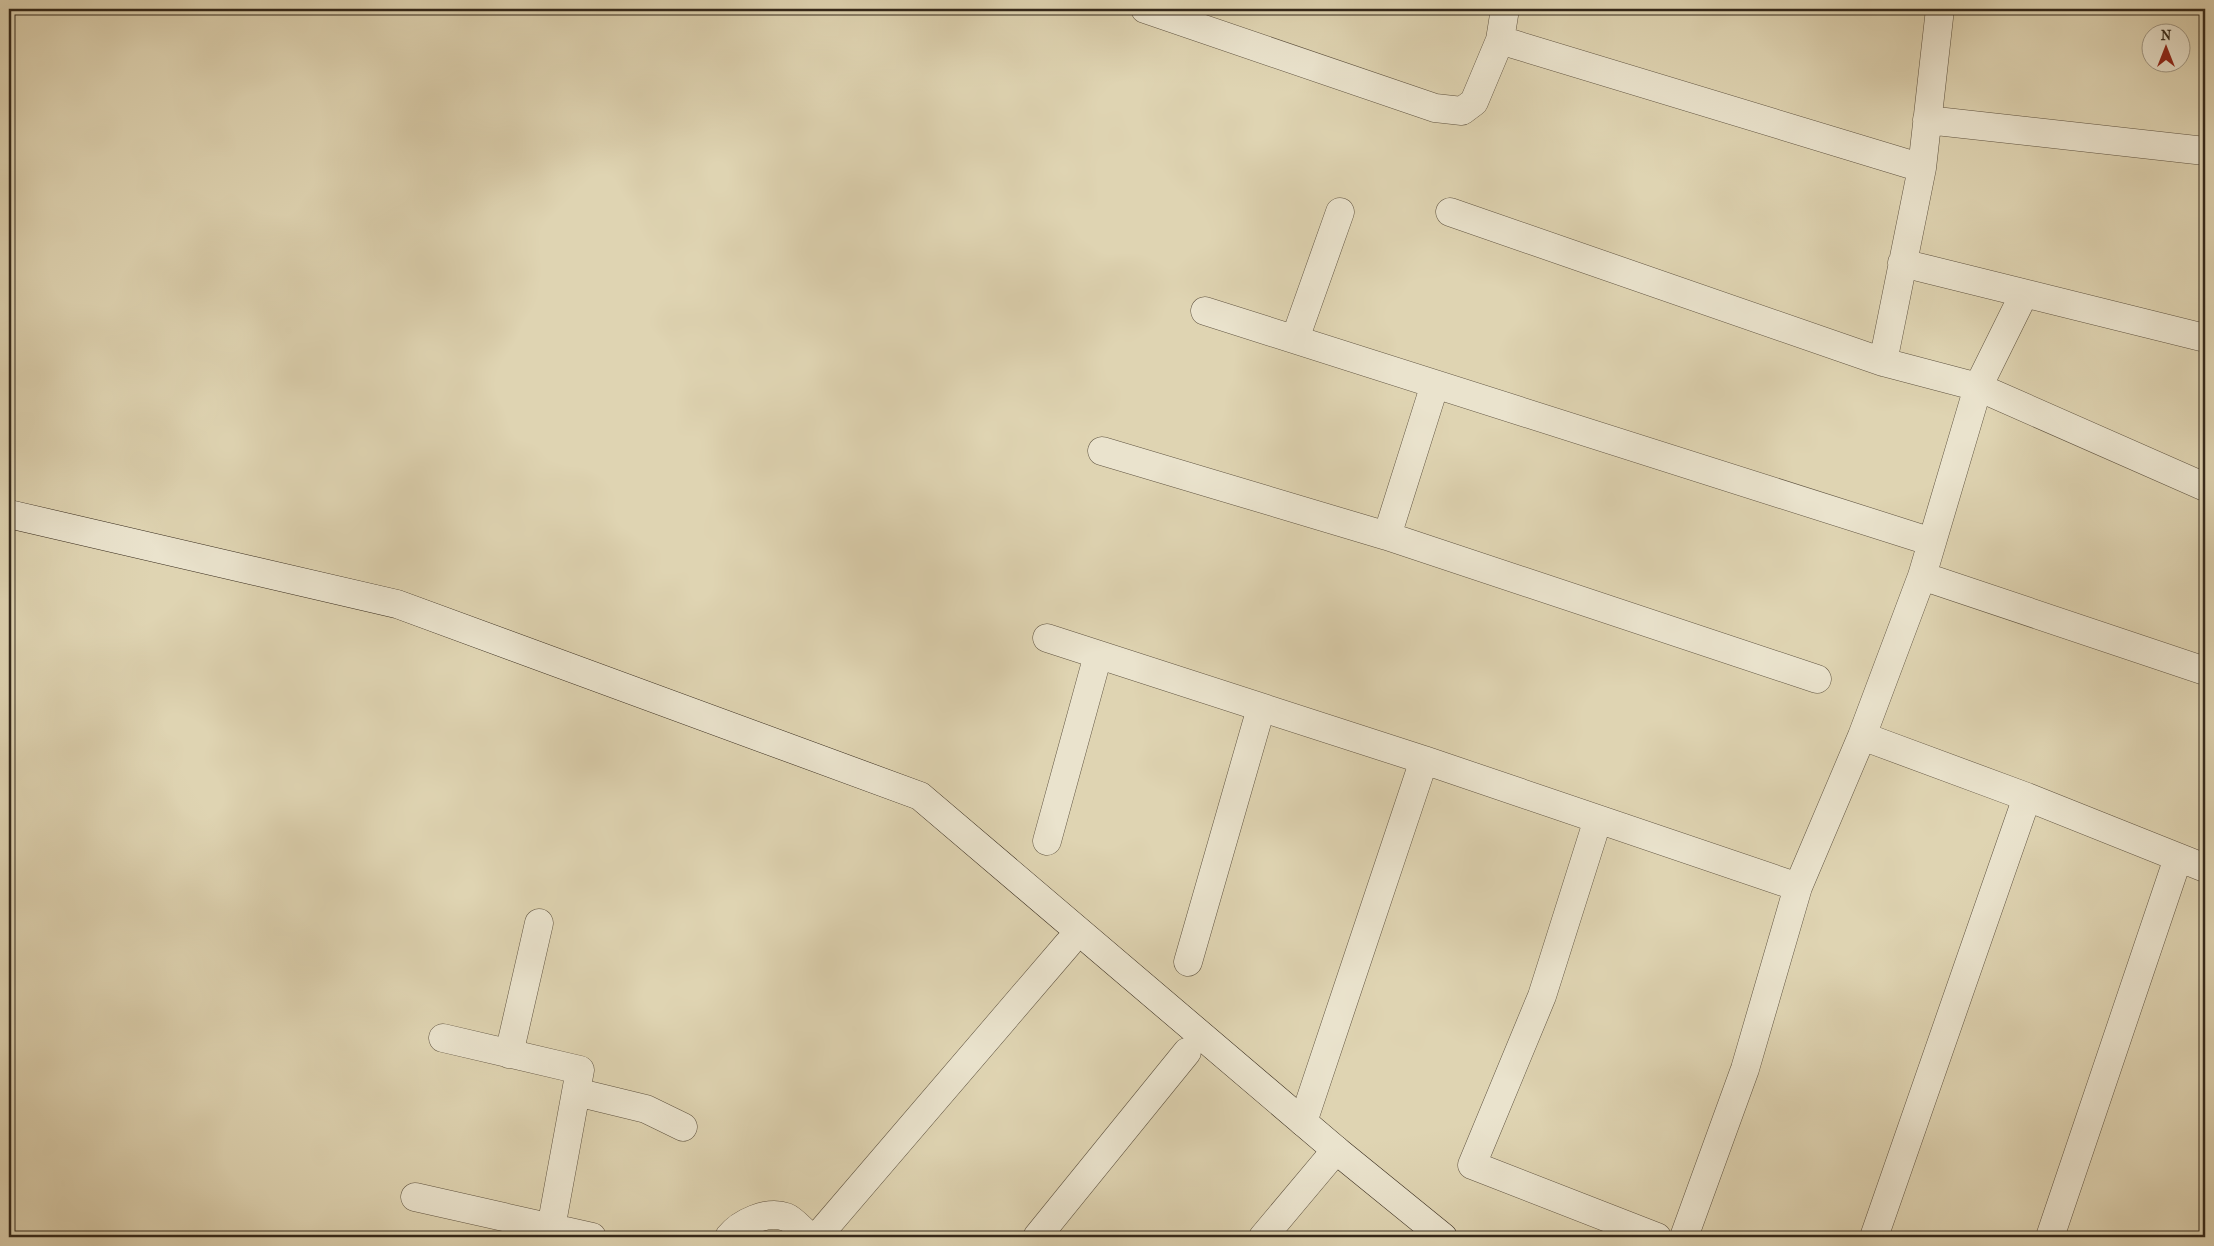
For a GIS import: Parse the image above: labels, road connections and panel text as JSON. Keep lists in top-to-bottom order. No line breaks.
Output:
{"north":"top"}
